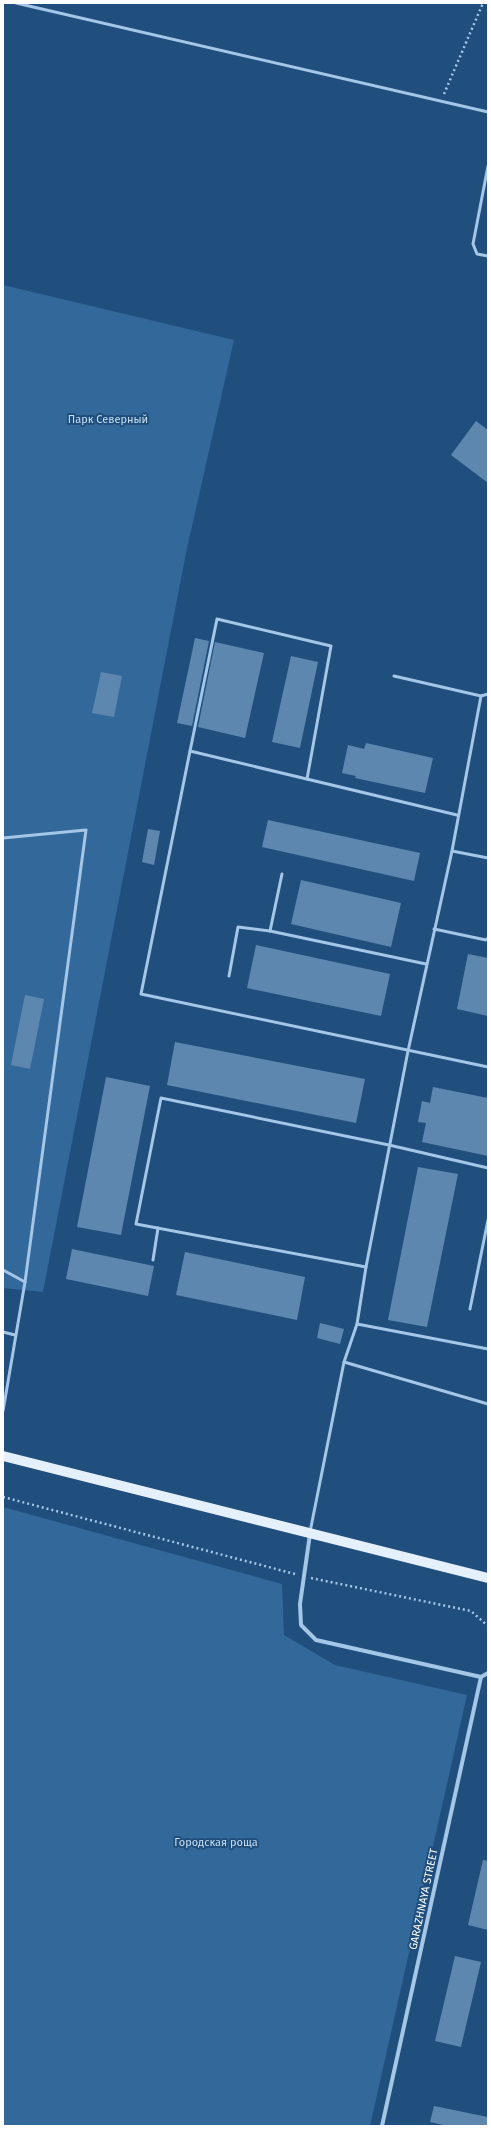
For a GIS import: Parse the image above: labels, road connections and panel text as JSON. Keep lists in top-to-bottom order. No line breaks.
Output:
{"streets":{"street":["GARAZHNAYA STREET"]},"parks":["Парк Северный","Городская роща"]}
